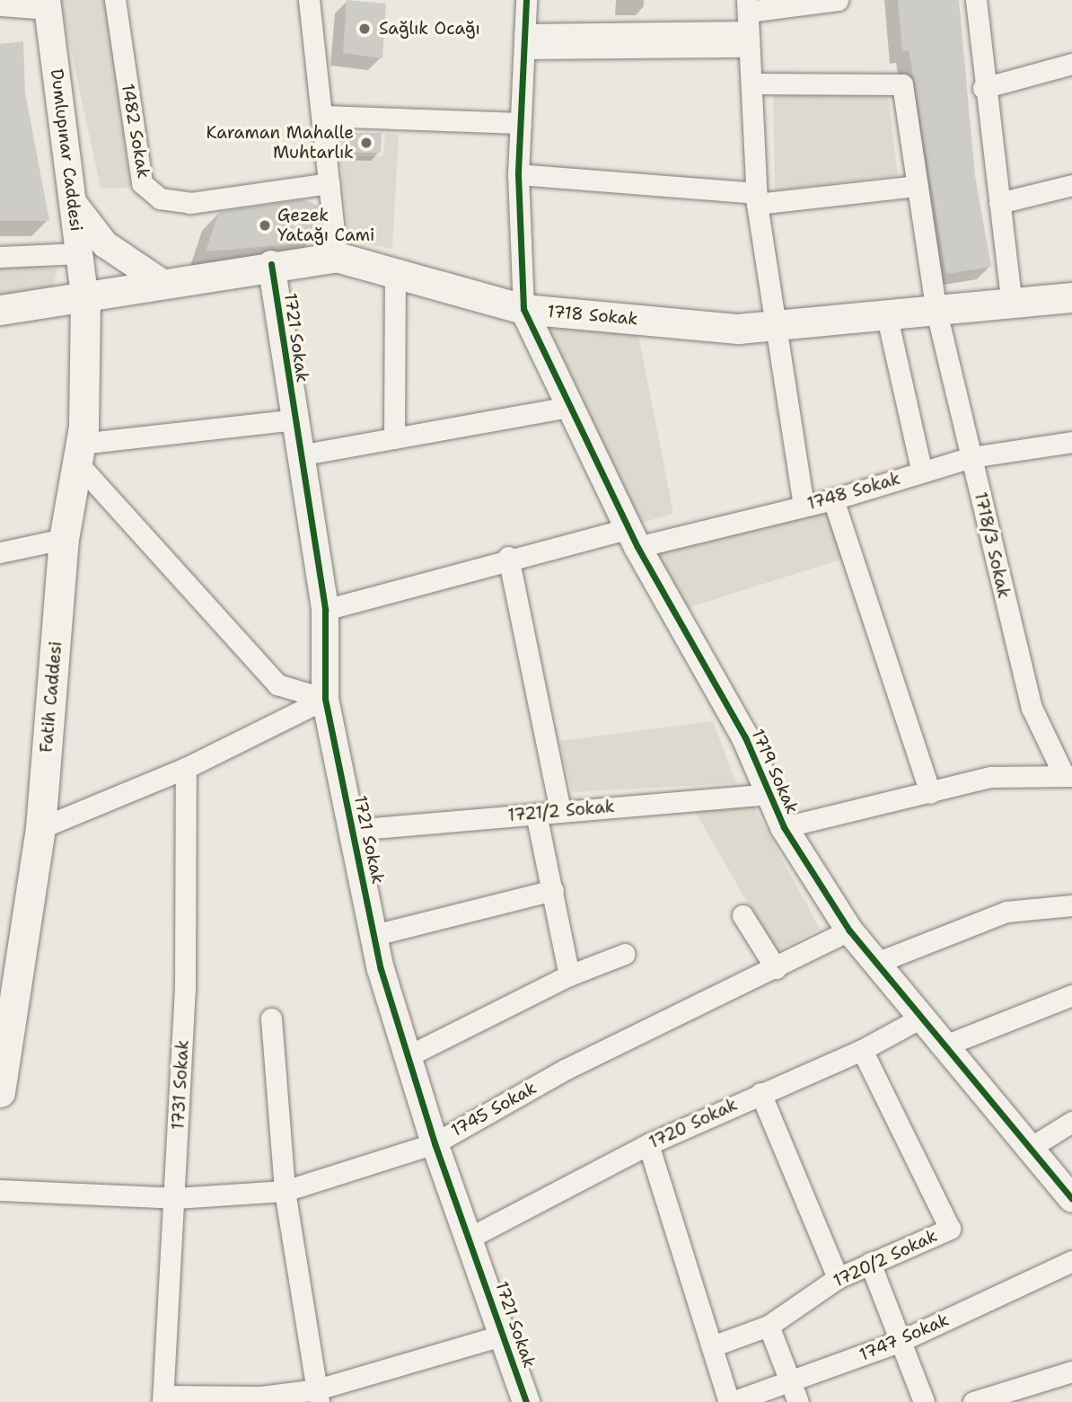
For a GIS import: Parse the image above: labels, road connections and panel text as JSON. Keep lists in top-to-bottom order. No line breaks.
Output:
{"streets":{"main road":["1718 Sokak","Fatih Caddesi"],"street":["1482 Sokak","Dumlupınar Caddesi","1721 Sokak","1748 Sokak","1718/3 Sokak","1719 Sokak","1721/2 Sokak","1731 Sokak","1745 Sokak","1720 Sokak","1720/2 Sokak","1747 Sokak"]},"crossings":[["Dumlupınar Caddesi","1718 Sokak"],["Dumlupınar Caddesi","Fatih Caddesi"],["1718 Sokak","1721 Sokak"],["1718 Sokak","1718/3 Sokak"],["1718 Sokak","Fatih Caddesi"],["1718 Sokak","1719 Sokak"],["1721 Sokak","1748 Sokak"],["1721 Sokak","1721/2 Sokak"],["1721 Sokak","1745 Sokak"],["1721 Sokak","1720 Sokak"],["1748 Sokak","1718/3 Sokak"],["1748 Sokak","1719 Sokak"],["1719 Sokak","1721/2 Sokak"],["1719 Sokak","1745 Sokak"],["1719 Sokak","1720 Sokak"],["1731 Sokak","1745 Sokak"],["1720 Sokak","1720/2 Sokak"]],"places":["Sağlık Ocağı","Karaman Mahalle Muhtarlık","Gezek Yatağı Cami"]}
